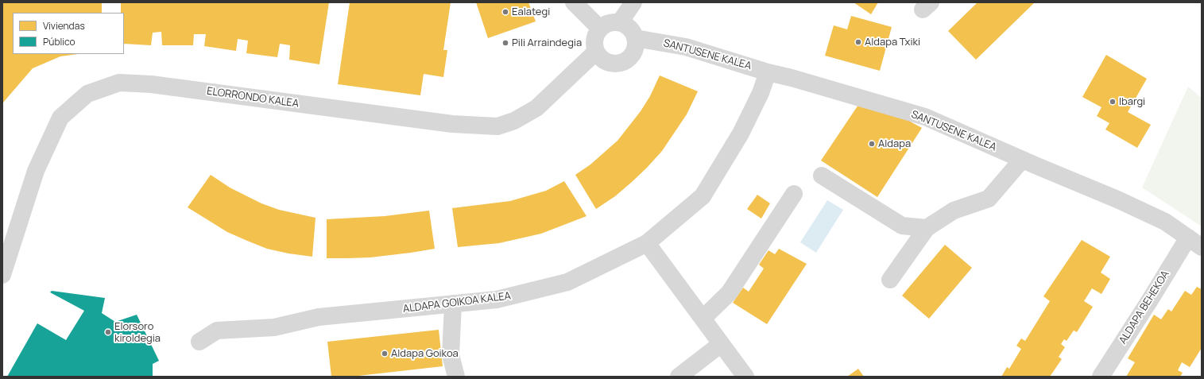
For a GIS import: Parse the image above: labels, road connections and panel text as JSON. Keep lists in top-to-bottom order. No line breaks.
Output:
{"streets":{"street":["SANTUSENE KALEA","ELORRONDO KALEA","ALDAPA GOIKOA KALEA","ALDAPA BEHEKOA"]},"crossings":[["SANTUSENE KALEA","ELORRONDO KALEA"],["SANTUSENE KALEA","ALDAPA GOIKOA KALEA"],["SANTUSENE KALEA","ALDAPA BEHEKOA"]],"places":["Ealategi","Aldapa Txiki","Pili Arraindegia","Ibargi","Aldapa","Elorsoro kiroldegia","Aldapa Goikoa"],"legend":["Viviendas","Público"]}
